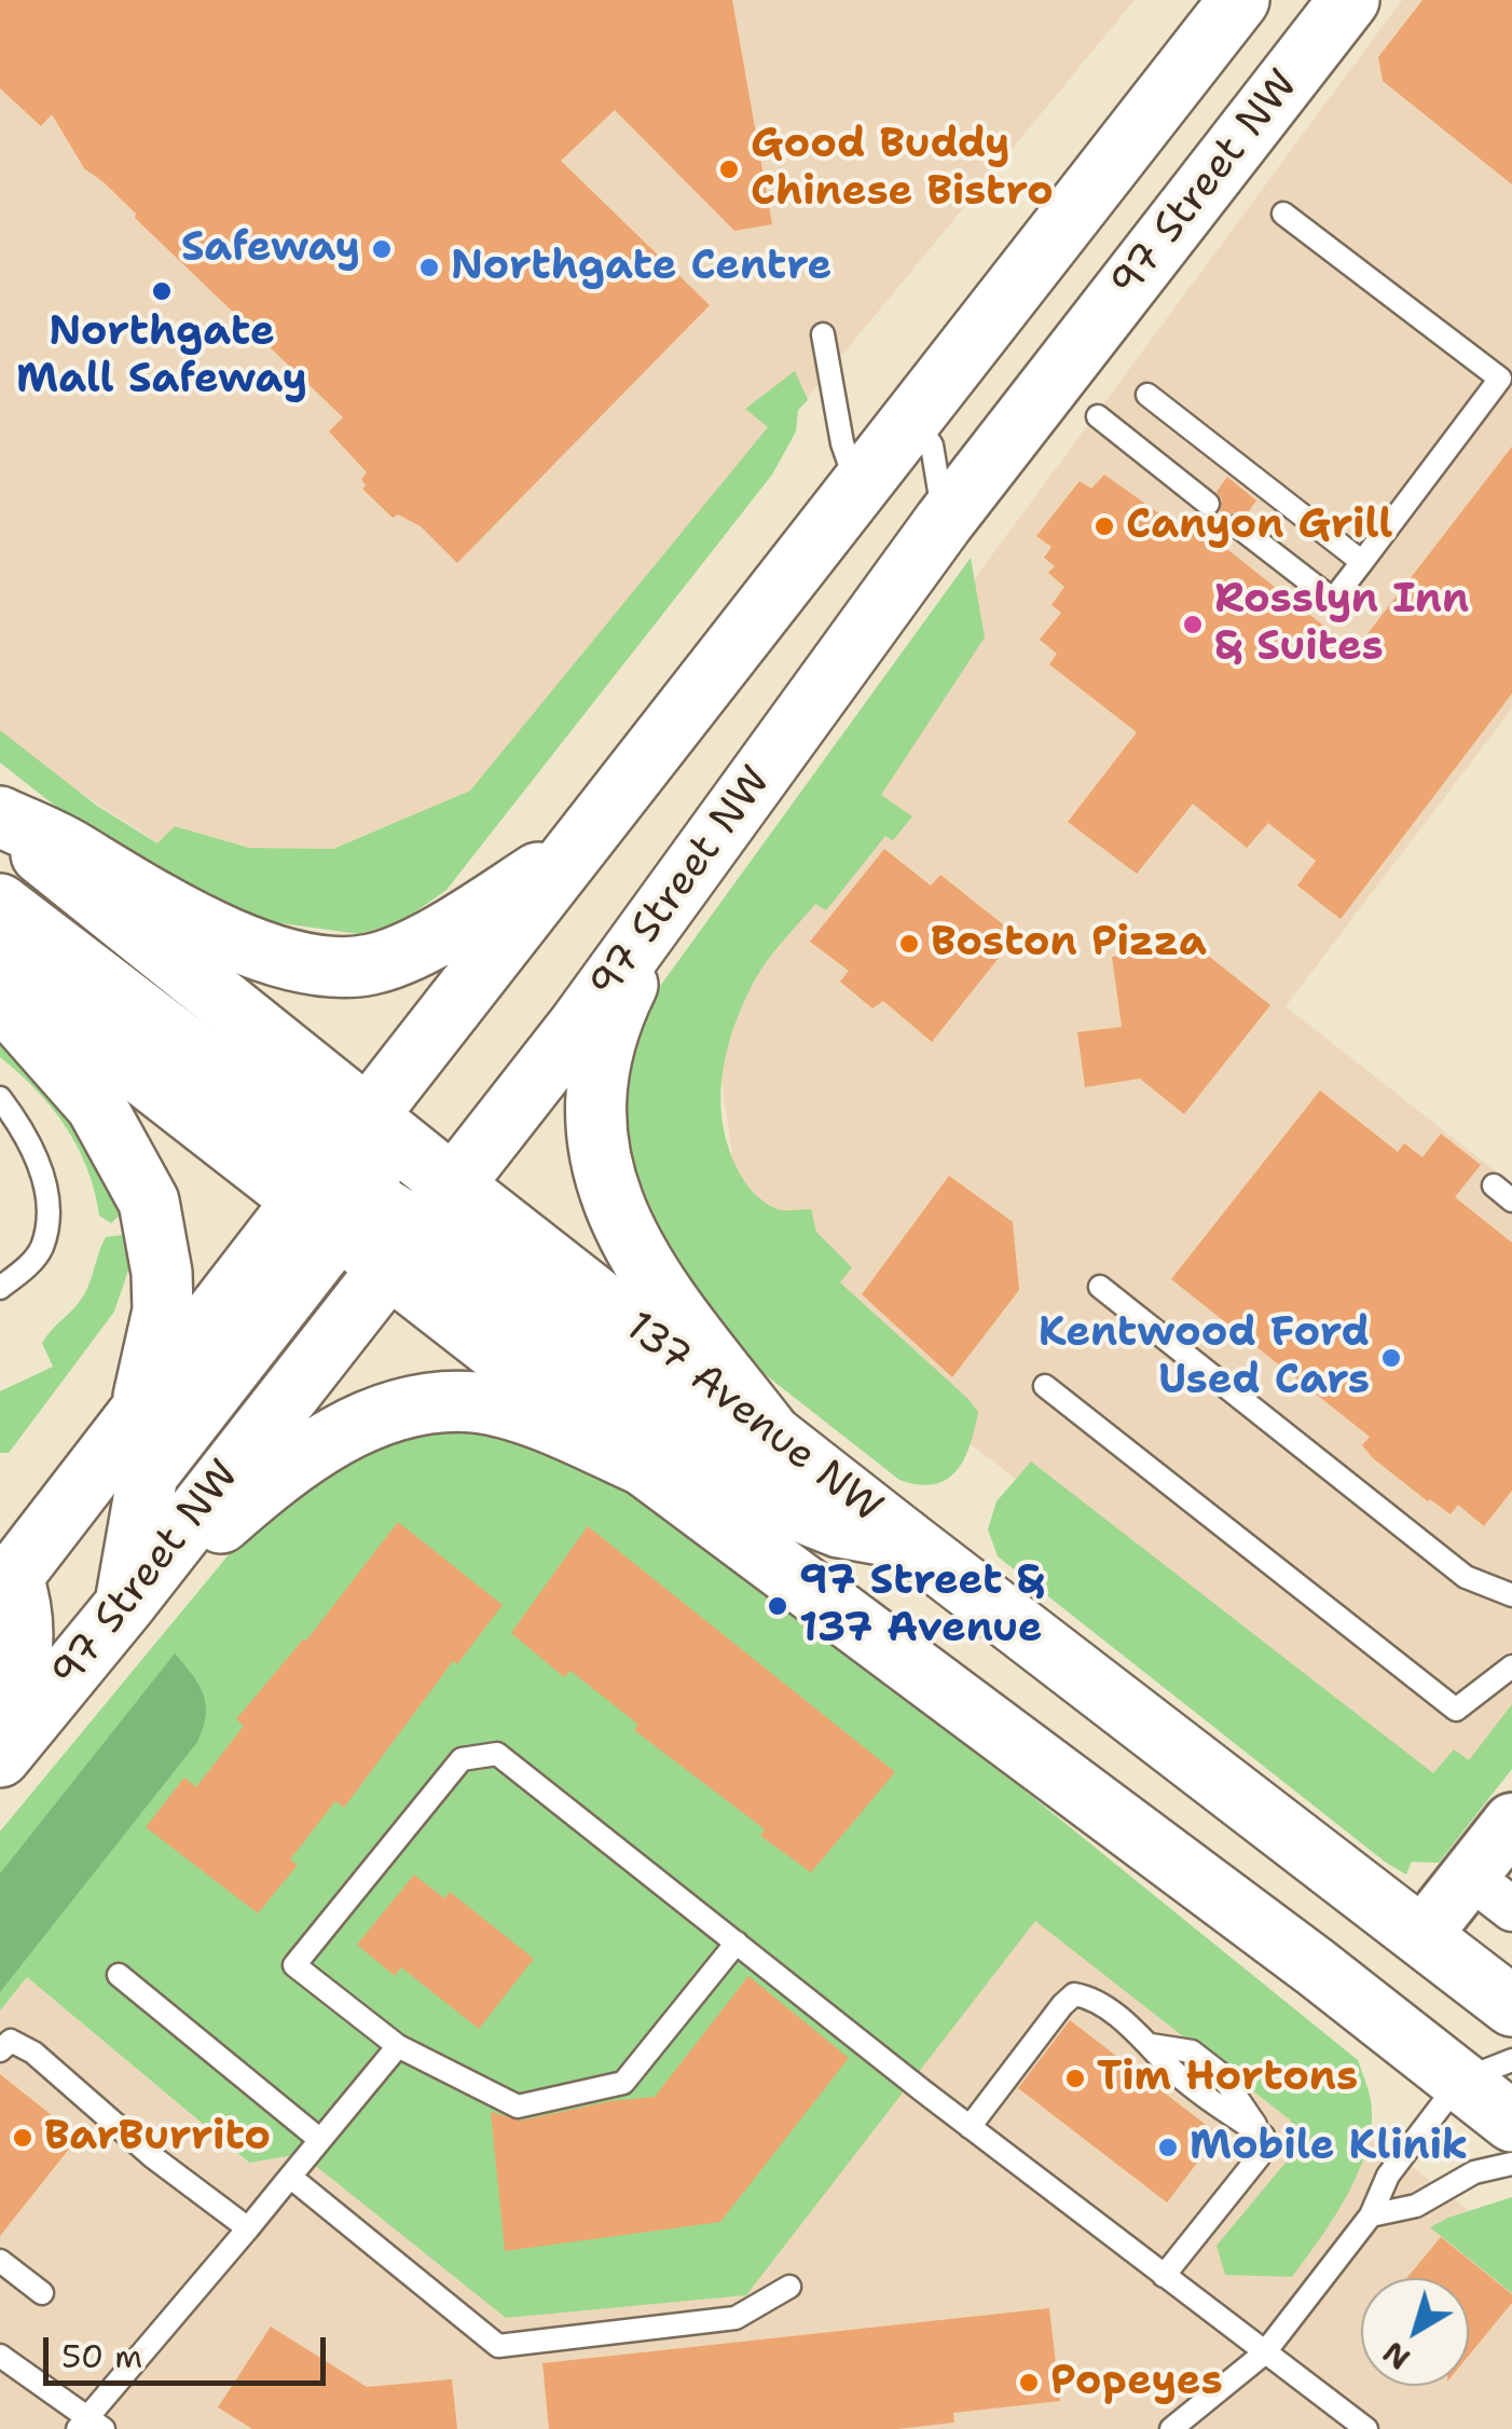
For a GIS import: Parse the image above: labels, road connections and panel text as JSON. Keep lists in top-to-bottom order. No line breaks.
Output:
{"streets":{"main road":["97 Street NW","137 Avenue NW"]},"crossings":[["97 Street NW","137 Avenue NW"]],"places":["Good Buddy Chinese Bistro","Safeway","Northgate Centre","Northgate Mall Safeway","Canyon Grill","Rosslyn Inn & Suites","Boston Pizza","Kentwood Ford Used Cars","97 Street & 137 Avenue","Tim Hortons","BarBurrito","Mobile Klinik","Popeyes"],"scale_bar":"50 m","north":"bottom left"}
